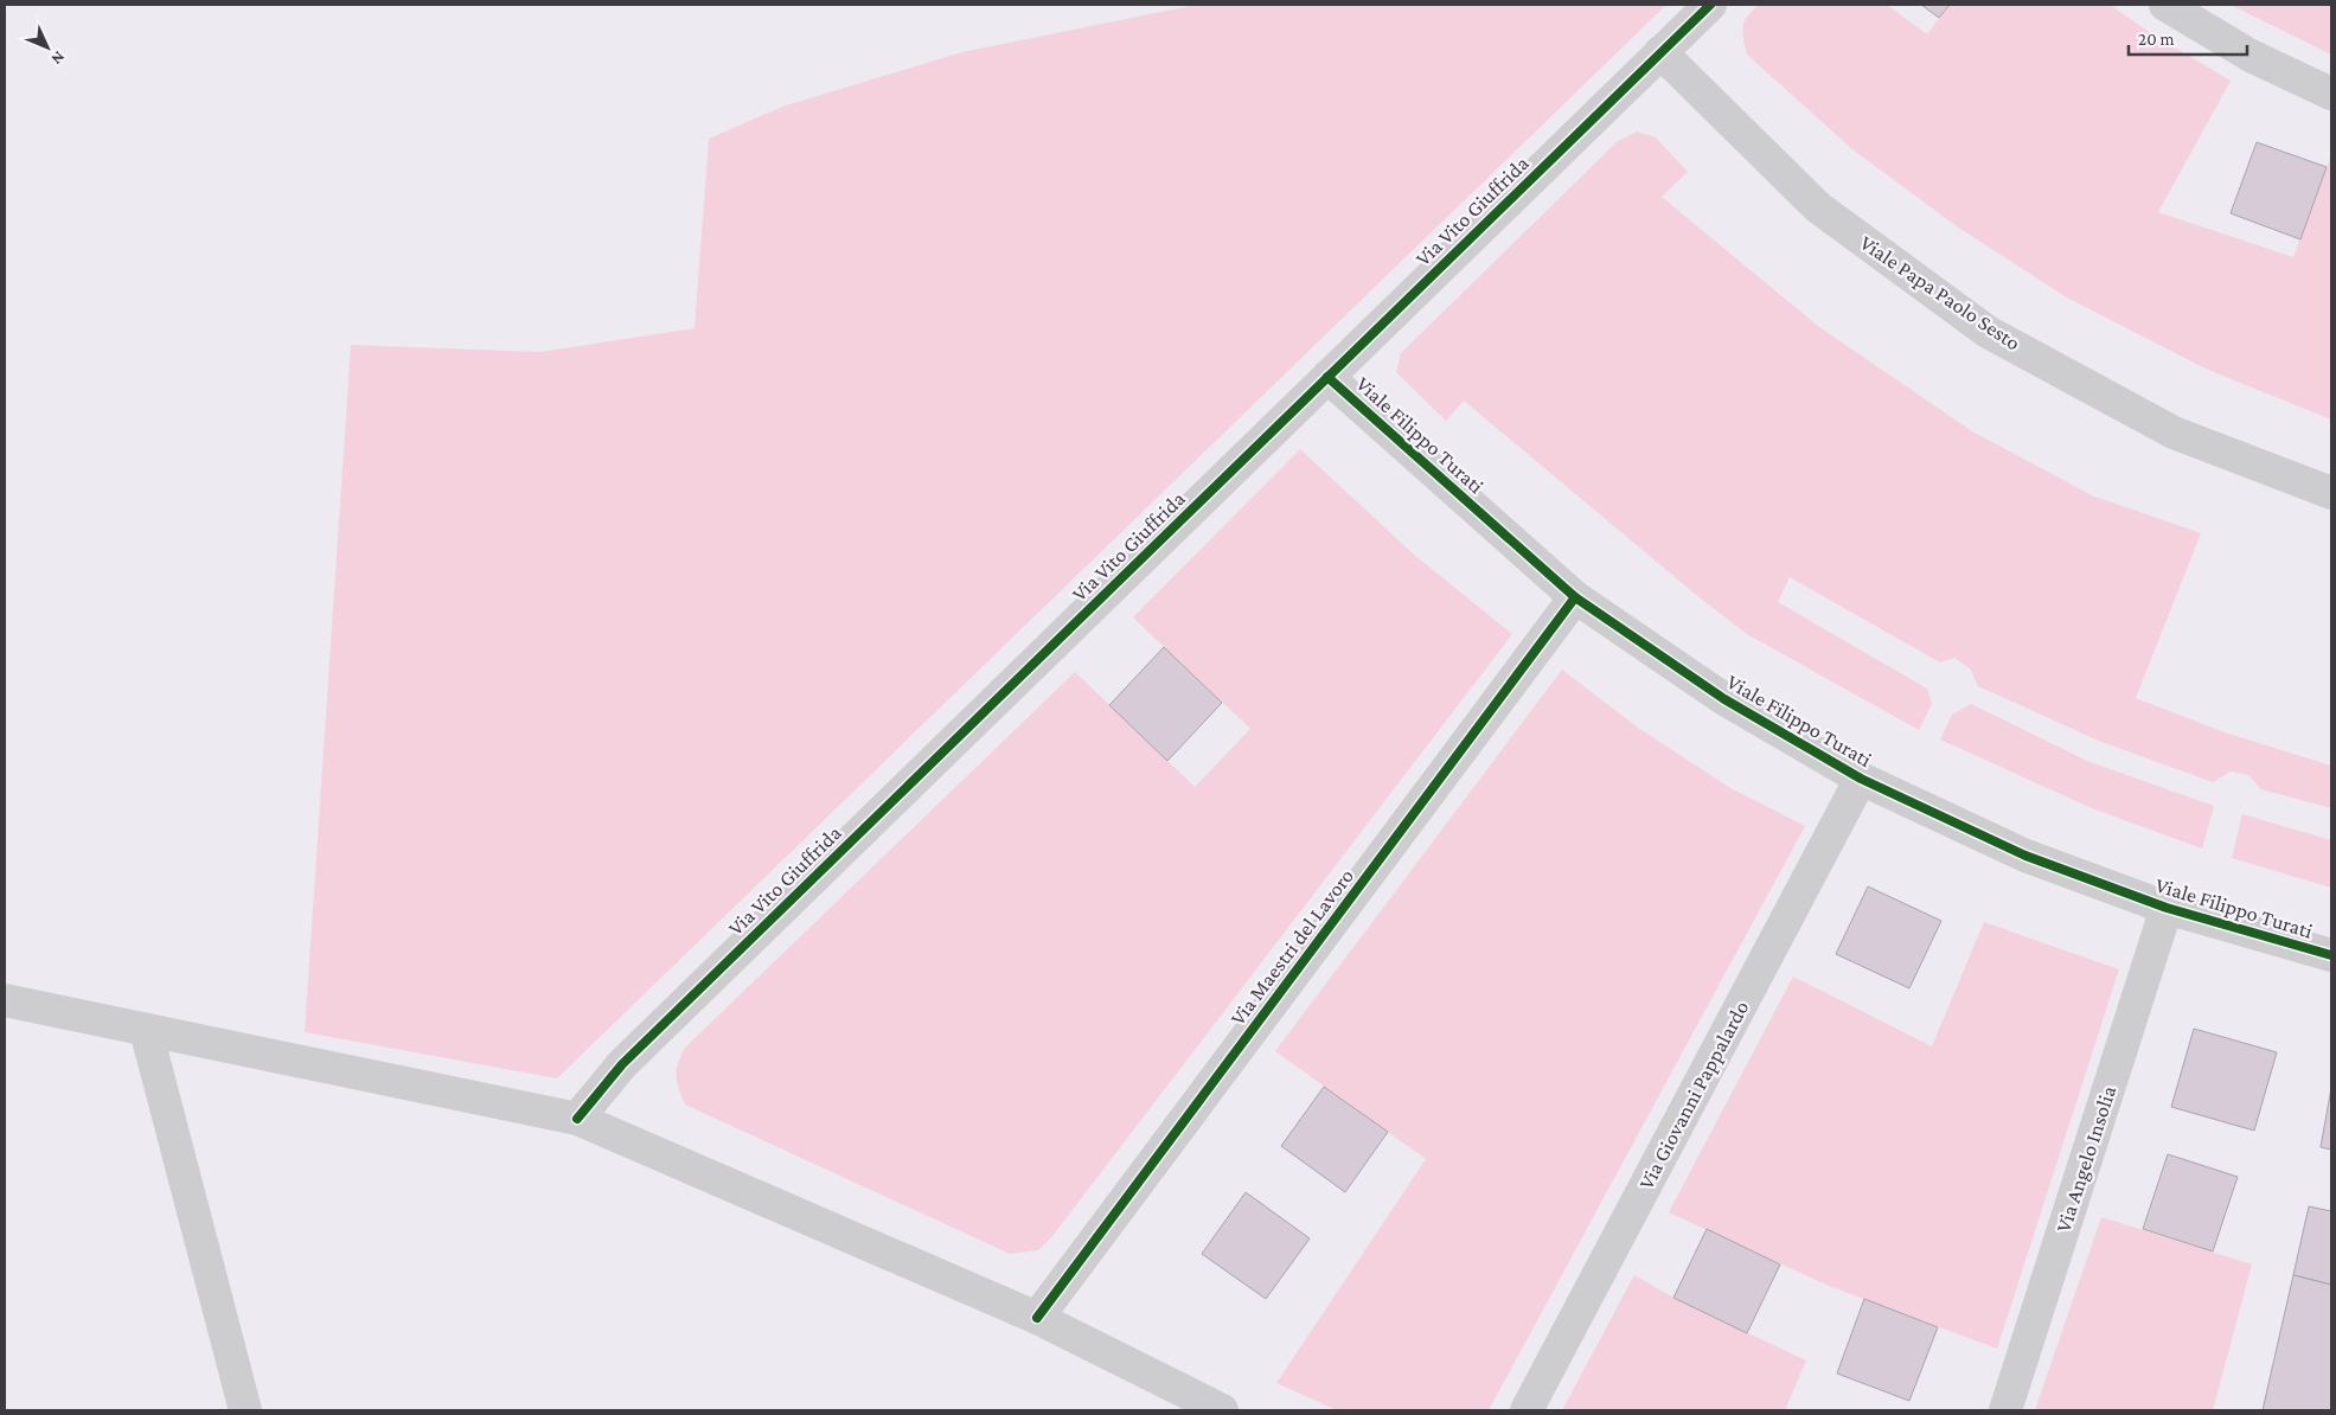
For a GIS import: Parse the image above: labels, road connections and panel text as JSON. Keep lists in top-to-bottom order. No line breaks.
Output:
{"streets":{"street":["Via Vito Giuffrida","Viale Papa Paolo Sesto","Viale Filippo Turati","Via Maestri del Lavoro","Via Giovanni Pappalardo","Via Angelo Insolia"]},"crossings":[["Via Vito Giuffrida","Viale Papa Paolo Sesto"],["Via Vito Giuffrida","Viale Filippo Turati"],["Viale Filippo Turati","Via Maestri del Lavoro"],["Viale Filippo Turati","Via Giovanni Pappalardo"],["Viale Filippo Turati","Via Angelo Insolia"]],"scale_bar":"20 m","north":"bottom right"}
